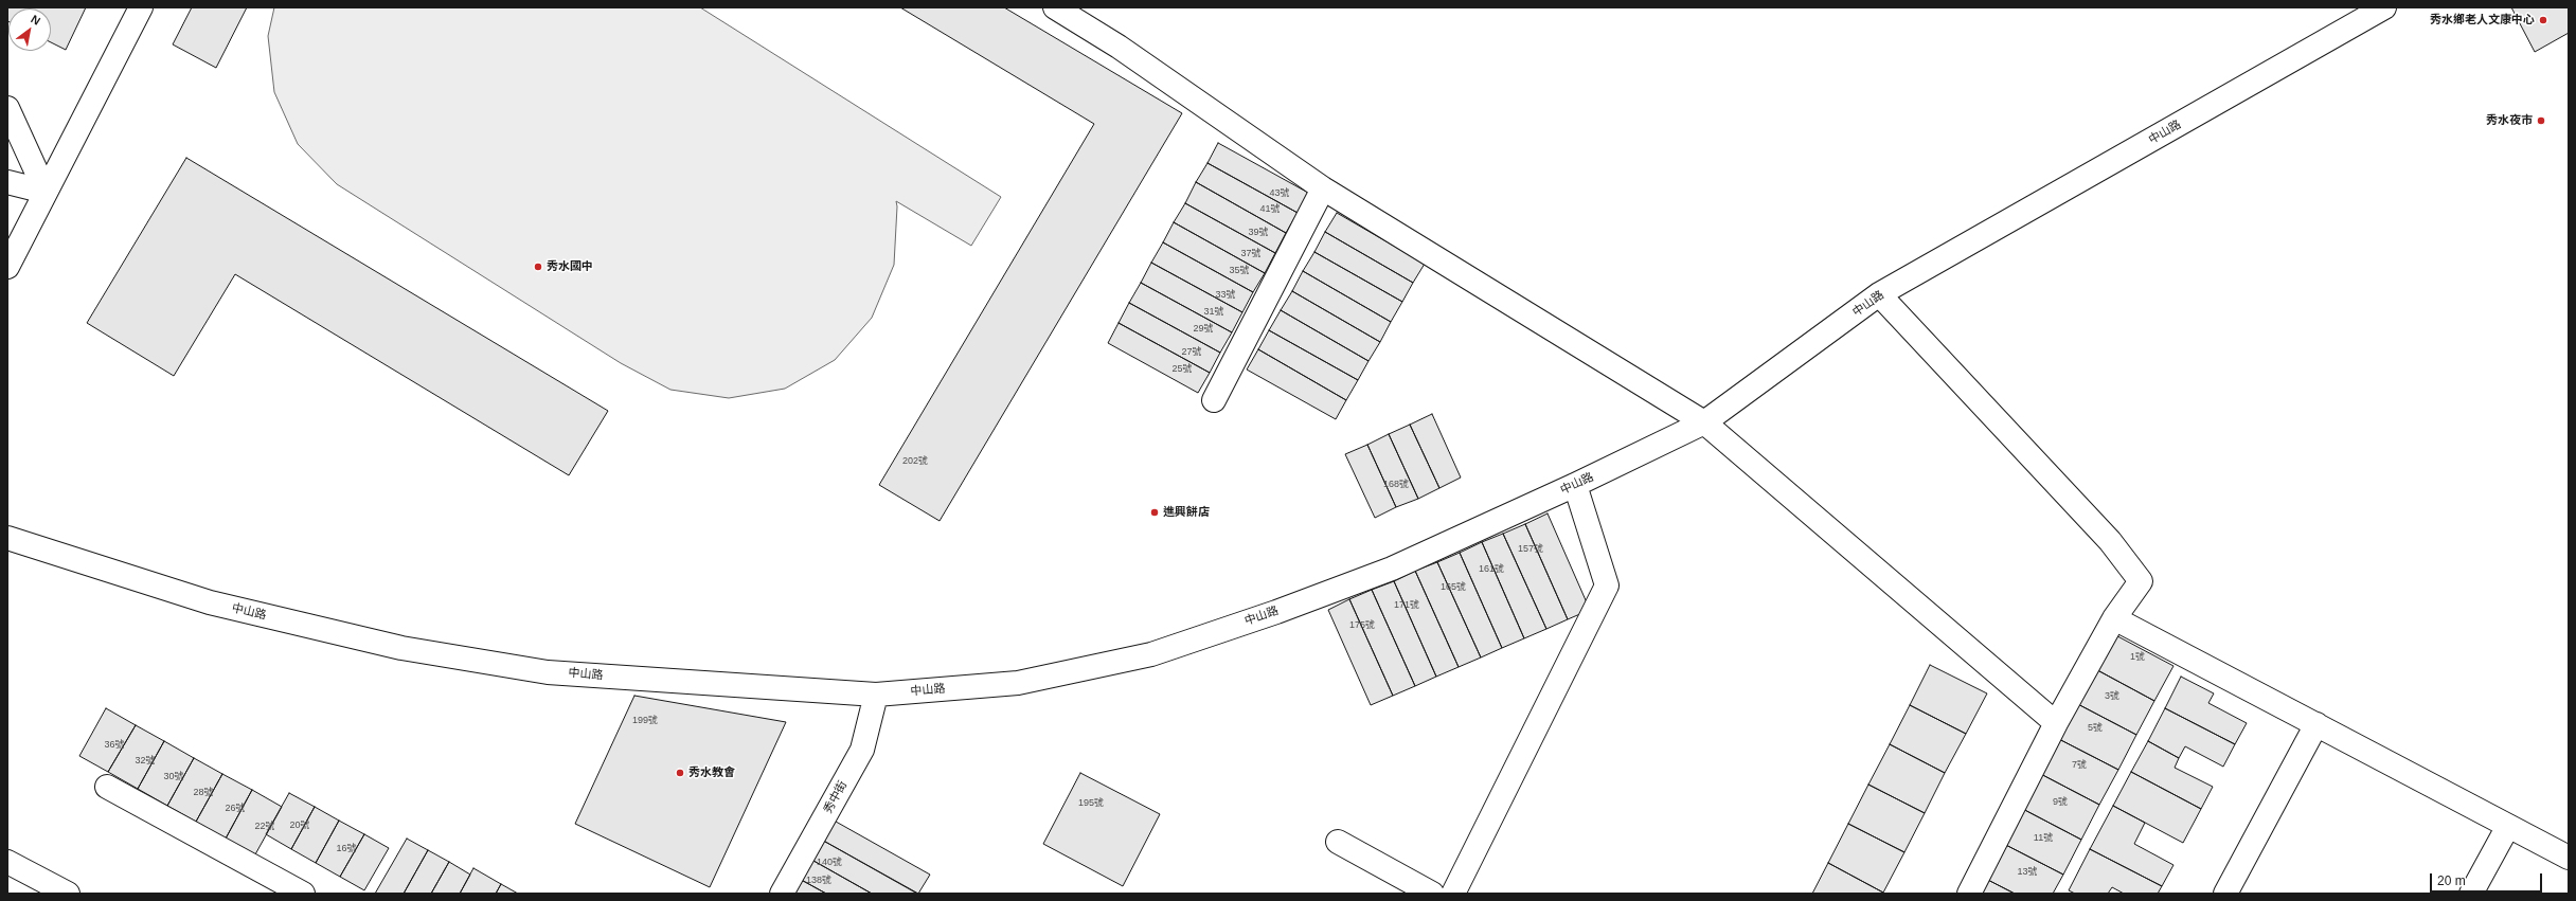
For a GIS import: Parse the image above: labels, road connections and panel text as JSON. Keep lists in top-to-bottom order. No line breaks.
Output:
{"streets":{"street":["中山路","秀中街"]},"crossings":[["中山路","秀中街"]],"places":["秀水鄉老人文康中心","秀水夜市","秀水國中","進興餅店","秀水教會"],"house_numbers":["43號","41號","39號","37號","35號","33號","31號","29號","27號","25號","202號","168號","157號","161號","165號","171號","175號","1號","3號","199號","5號","36號","32號","7號","30號","28號","9號","195號","26號","20號","22號","11號","16號","140號","13號","138號"],"scale_bar":"20 m","north":"top right"}
